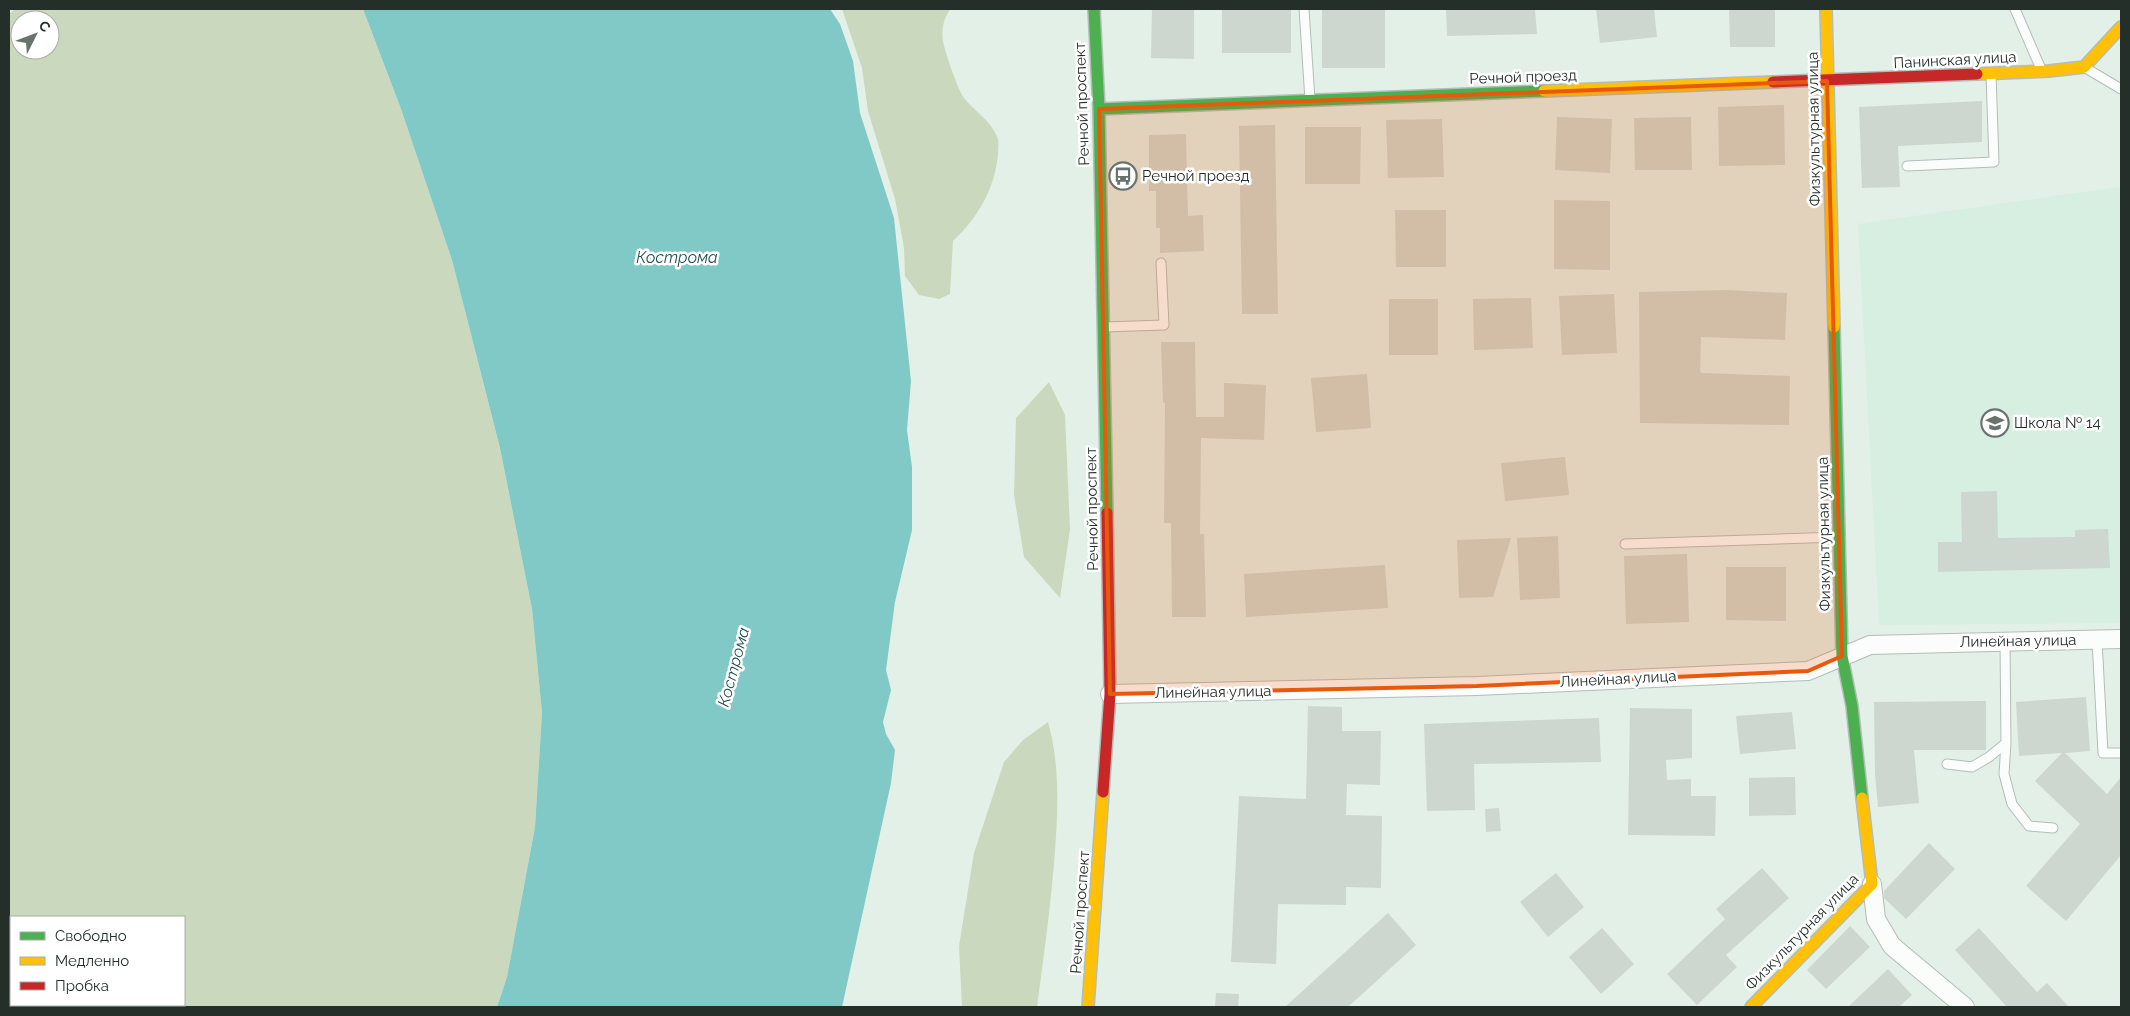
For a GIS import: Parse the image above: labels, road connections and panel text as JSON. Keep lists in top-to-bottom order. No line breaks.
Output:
{"streets":{"street":["Панинская улица","Речной проезд","Речной проспект","Физкультурная улица","Линейная улица"]},"crossings":[["Панинская улица","Речной проезд"],["Панинская улица","Физкультурная улица"],["Речной проезд","Речной проспект"],["Речной проезд","Физкультурная улица"],["Речной проспект","Линейная улица"],["Физкультурная улица","Линейная улица"]],"water":["Кострома"],"places":{"bus stop":["Речной проезд"],"school or university":["Школа № 14"]},"legend":["Свободно","Медленно","Пробка"],"north":"top right"}
